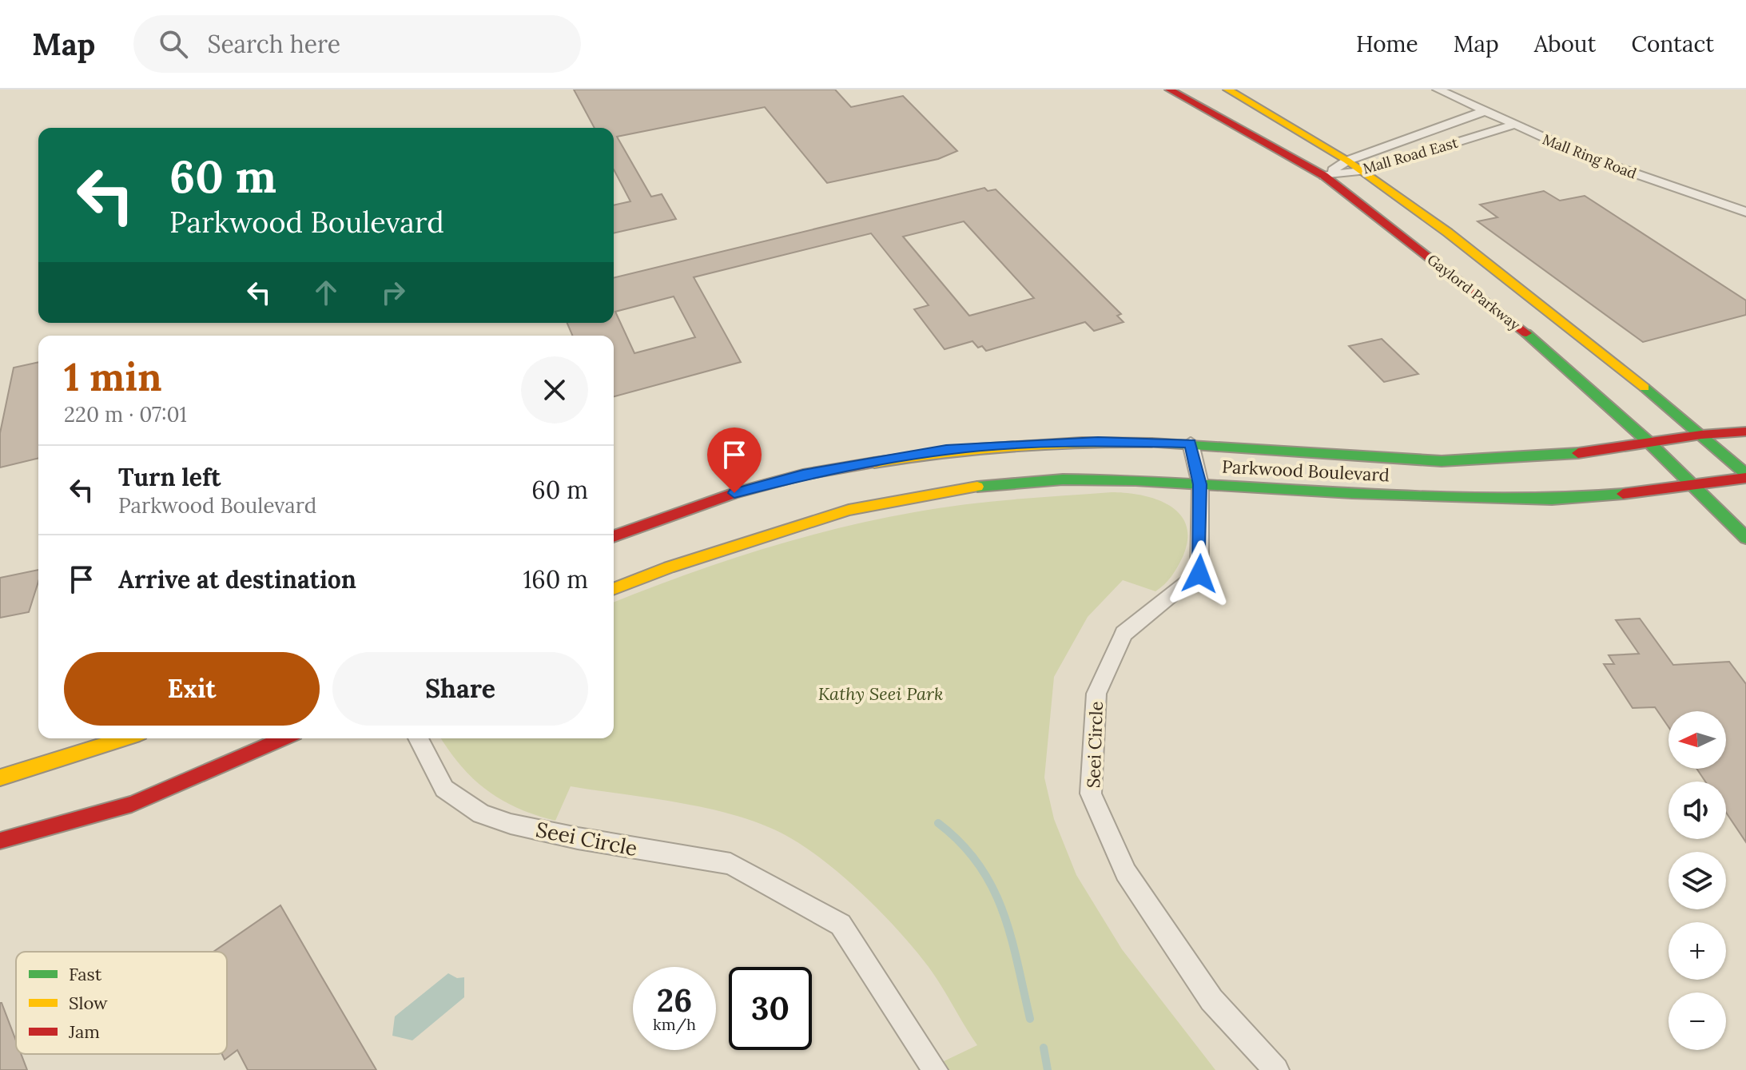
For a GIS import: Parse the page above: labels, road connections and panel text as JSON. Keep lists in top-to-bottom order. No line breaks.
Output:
{"streets":{"main road":["Gaylord Parkway","Parkwood Boulevard"],"street":["Mall Road East","Mall Ring Road","Seei Circle"]},"crossings":[["Mall Road East","Mall Ring Road"],["Mall Road East","Gaylord Parkway"],["Gaylord Parkway","Parkwood Boulevard"],["Parkwood Boulevard","Seei Circle"]],"parks":["Kathy Seei Park"],"legend":["Fast","Slow","Jam"],"north":"left","page":{"header":"Map","search":"Search here","nav":["Home","Map","About","Contact"],"turn":["60 m","Parkwood Boulevard"],"heading":["1 min","220 m · 07:01"],"list":[{"name":"Turn left","note":"Parkwood Boulevard","value":"60 m"},{"name":"Arrive at destination","value":"160 m"}],"buttons":["Exit","Share"],"map_buttons":["+","−"],"speed":"26 km/h","limit":"30"}}
